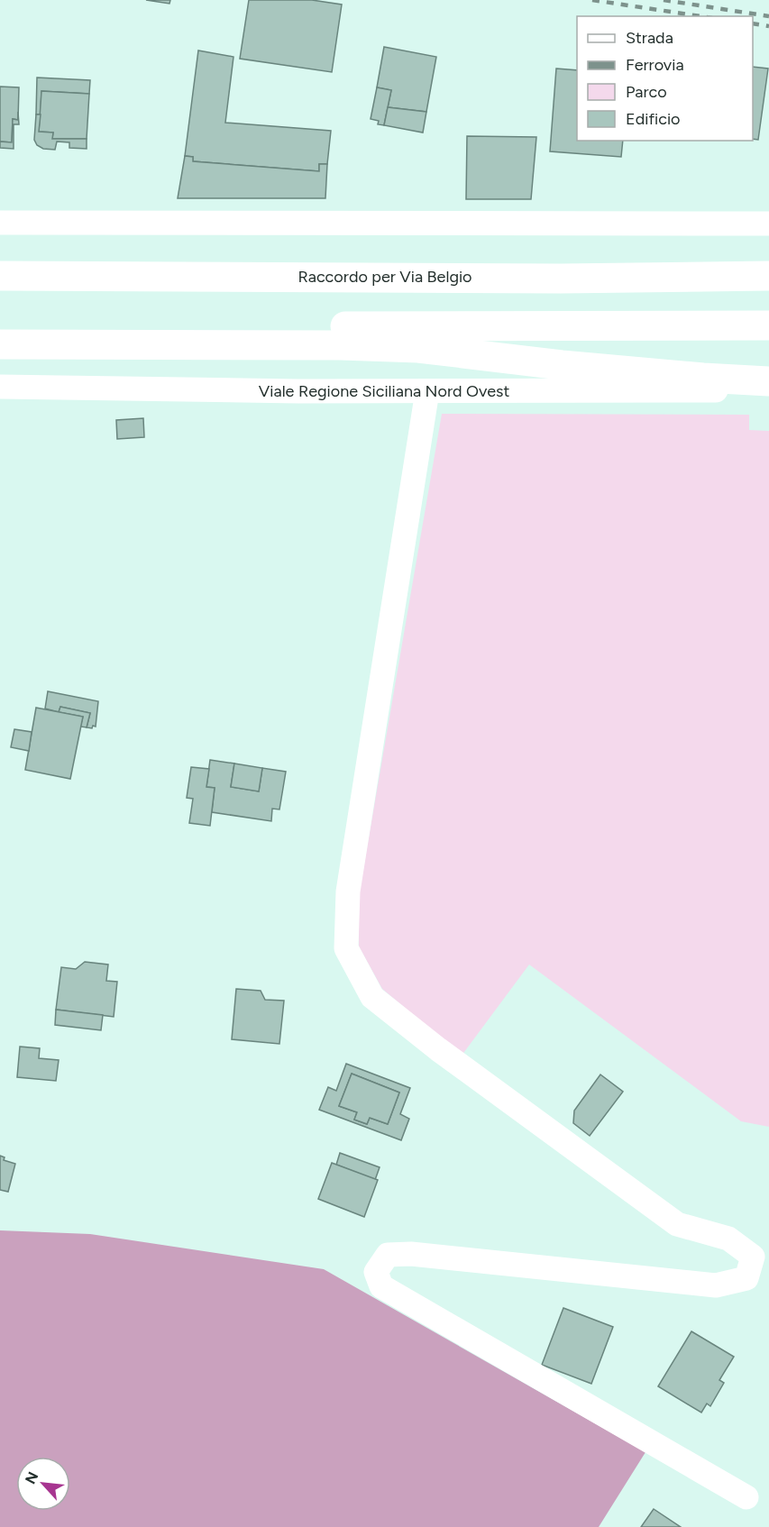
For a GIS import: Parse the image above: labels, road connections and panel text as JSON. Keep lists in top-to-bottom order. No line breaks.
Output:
{"streets":{"highway":["Raccordo per Via Belgio"],"street":["Viale Regione Siciliana Nord Ovest"]},"legend":["Strada","Ferrovia","Parco","Edificio"],"north":"top left"}
